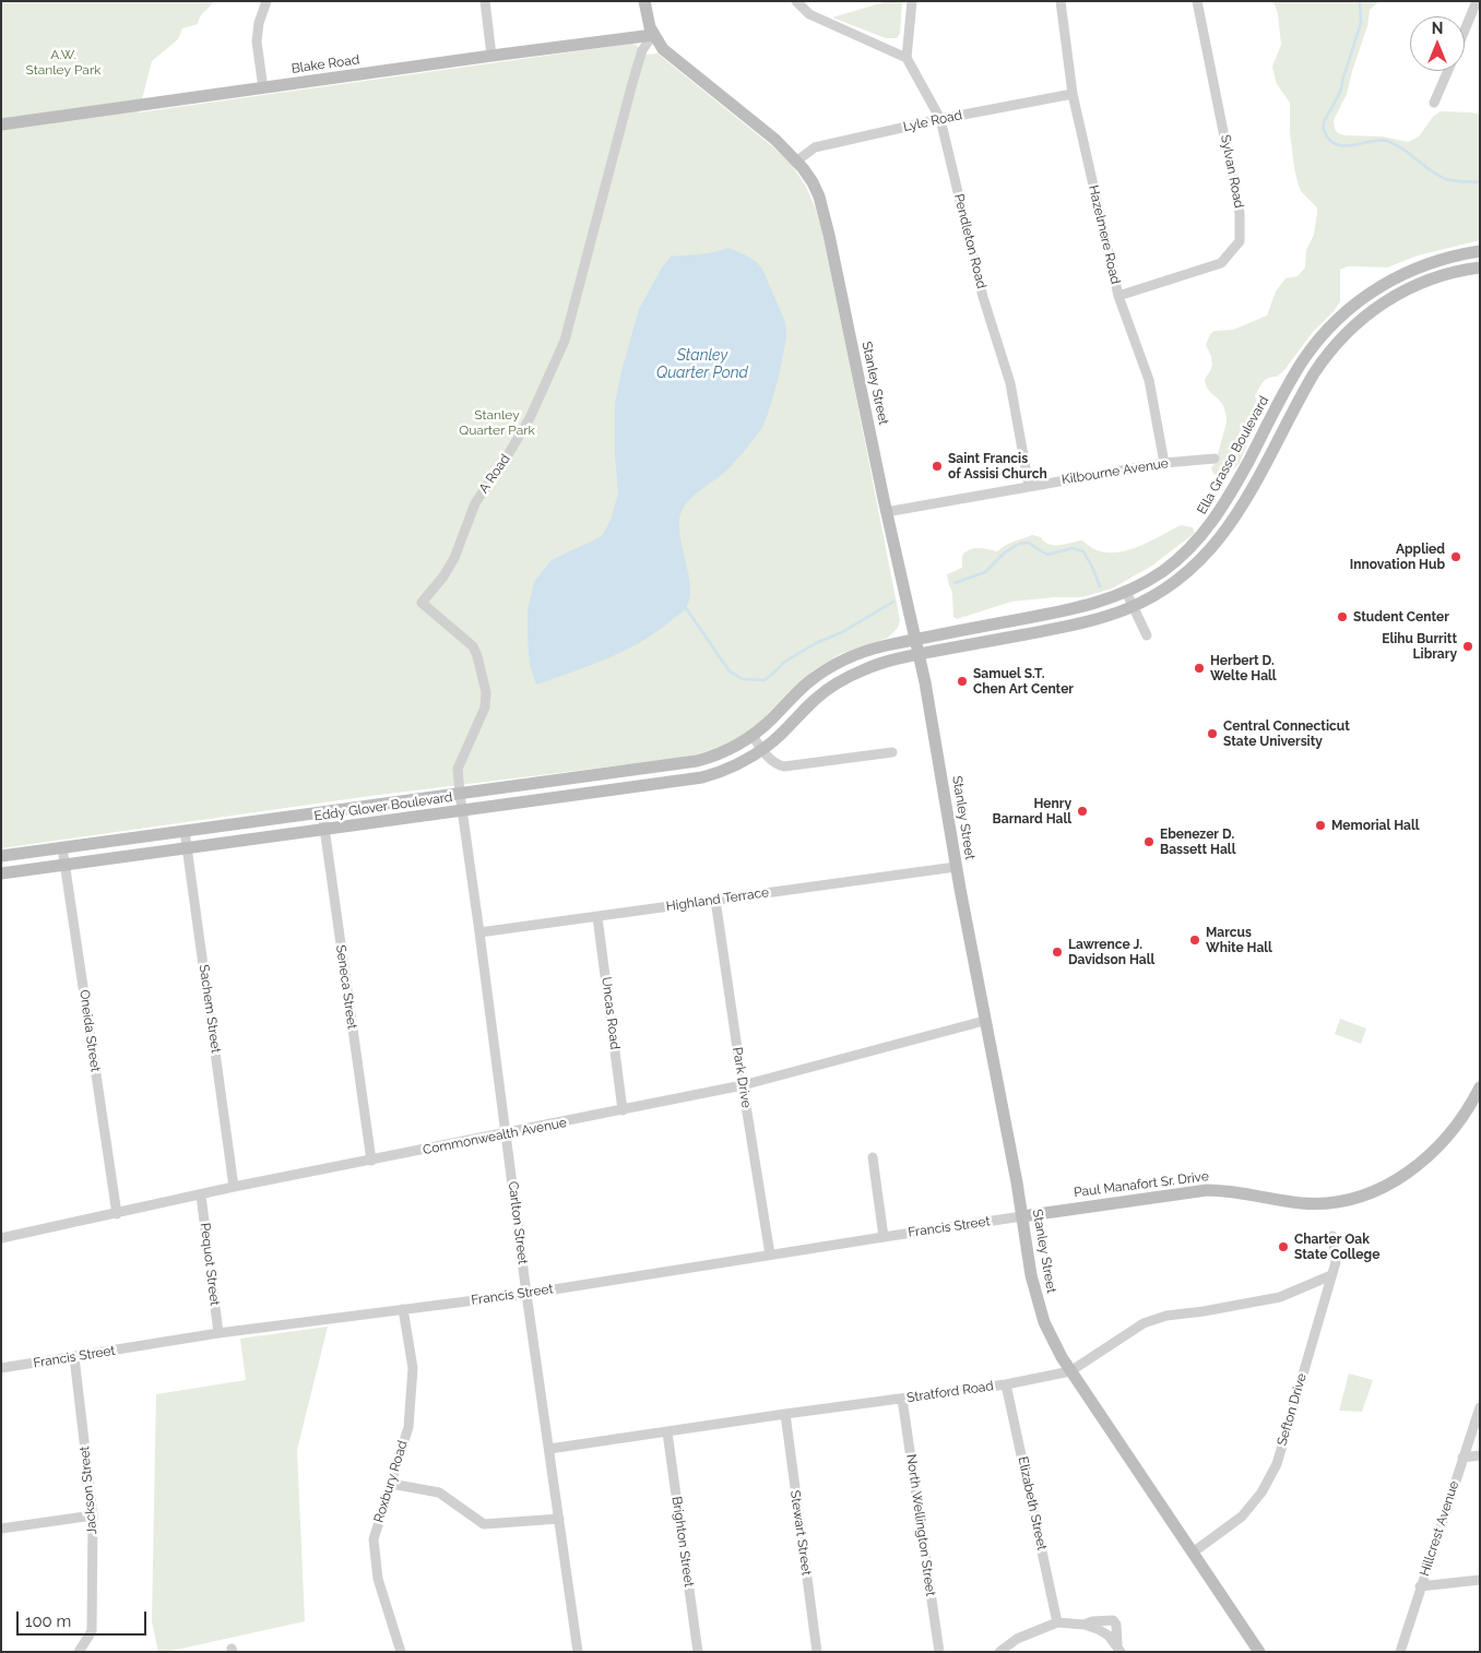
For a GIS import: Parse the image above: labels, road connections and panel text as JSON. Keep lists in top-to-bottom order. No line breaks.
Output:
{"streets":{"main road":["Blake Road","Stanley Street","Ella Grasso Boulevard","Eddy Glover Boulevard","Paul Manafort Sr. Drive"],"street":["Lyle Road","Sylvan Road","Hazelmere Road","Pendleton Road","Kilbourne Avenue","A Road","Highland Terrace","Seneca Street","Sachem Street","Uncas Road","Oneida Street","Park Drive","Commonwealth Avenue","Carlton Street","Francis Street","Pequot Street","Stratford Road","Sefton Drive","Roxbury Road","Jackson Street","Elizabeth Street","North Wellington Street","Hillcrest Avenue","Stewart Street","Brighton Street"]},"crossings":[["Blake Road","Stanley Street"],["Blake Road","A Road"],["Lyle Road","Hazelmere Road"],["Lyle Road","Pendleton Road"],["Lyle Road","Stanley Street"],["Sylvan Road","Hazelmere Road"],["Hazelmere Road","Kilbourne Avenue"],["Pendleton Road","Kilbourne Avenue"],["Stanley Street","Ella Grasso Boulevard"],["Stanley Street","Kilbourne Avenue"],["Stanley Street","A Road"],["Stanley Street","Eddy Glover Boulevard"],["Stanley Street","Highland Terrace"],["Stanley Street","Commonwealth Avenue"],["Stanley Street","Paul Manafort Sr. Drive"],["Stanley Street","Francis Street"],["Stanley Street","Stratford Road"],["Stanley Street","Sefton Drive"],["Ella Grasso Boulevard","Eddy Glover Boulevard"],["A Road","Eddy Glover Boulevard"],["A Road","Carlton Street"],["Eddy Glover Boulevard","Seneca Street"],["Eddy Glover Boulevard","Sachem Street"],["Eddy Glover Boulevard","Oneida Street"],["Eddy Glover Boulevard","Carlton Street"],["Highland Terrace","Uncas Road"],["Highland Terrace","Park Drive"],["Highland Terrace","Carlton Street"],["Seneca Street","Commonwealth Avenue"],["Sachem Street","Commonwealth Avenue"],["Uncas Road","Commonwealth Avenue"],["Oneida Street","Commonwealth Avenue"],["Park Drive","Commonwealth Avenue"],["Park Drive","Francis Street"],["Commonwealth Avenue","Carlton Street"],["Commonwealth Avenue","Pequot Street"],["Paul Manafort Sr. Drive","Francis Street"],["Carlton Street","Francis Street"],["Carlton Street","Stratford Road"],["Francis Street","Pequot Street"],["Francis Street","Roxbury Road"],["Francis Street","Jackson Street"],["Stratford Road","Sefton Drive"],["Stratford Road","Elizabeth Street"],["Stratford Road","North Wellington Street"],["Stratford Road","Stewart Street"],["Stratford Road","Brighton Street"]],"water":["Stanley Quarter Pond"],"parks":["A.W. Stanley Park","Stanley Quarter Park"],"places":["Saint Francis of Assisi Church","Applied Innovation Hub","Student Center","Elihu Burritt Library","Herbert D. Welte Hall","Samuel S.T. Chen Art Center","Central Connecticut State University","Henry Barnard Hall","Memorial Hall","Ebenezer D. Bassett Hall","Marcus White Hall","Lawrence J. Davidson Hall","Charter Oak State College"],"scale_bar":"100 m","north":"top"}
